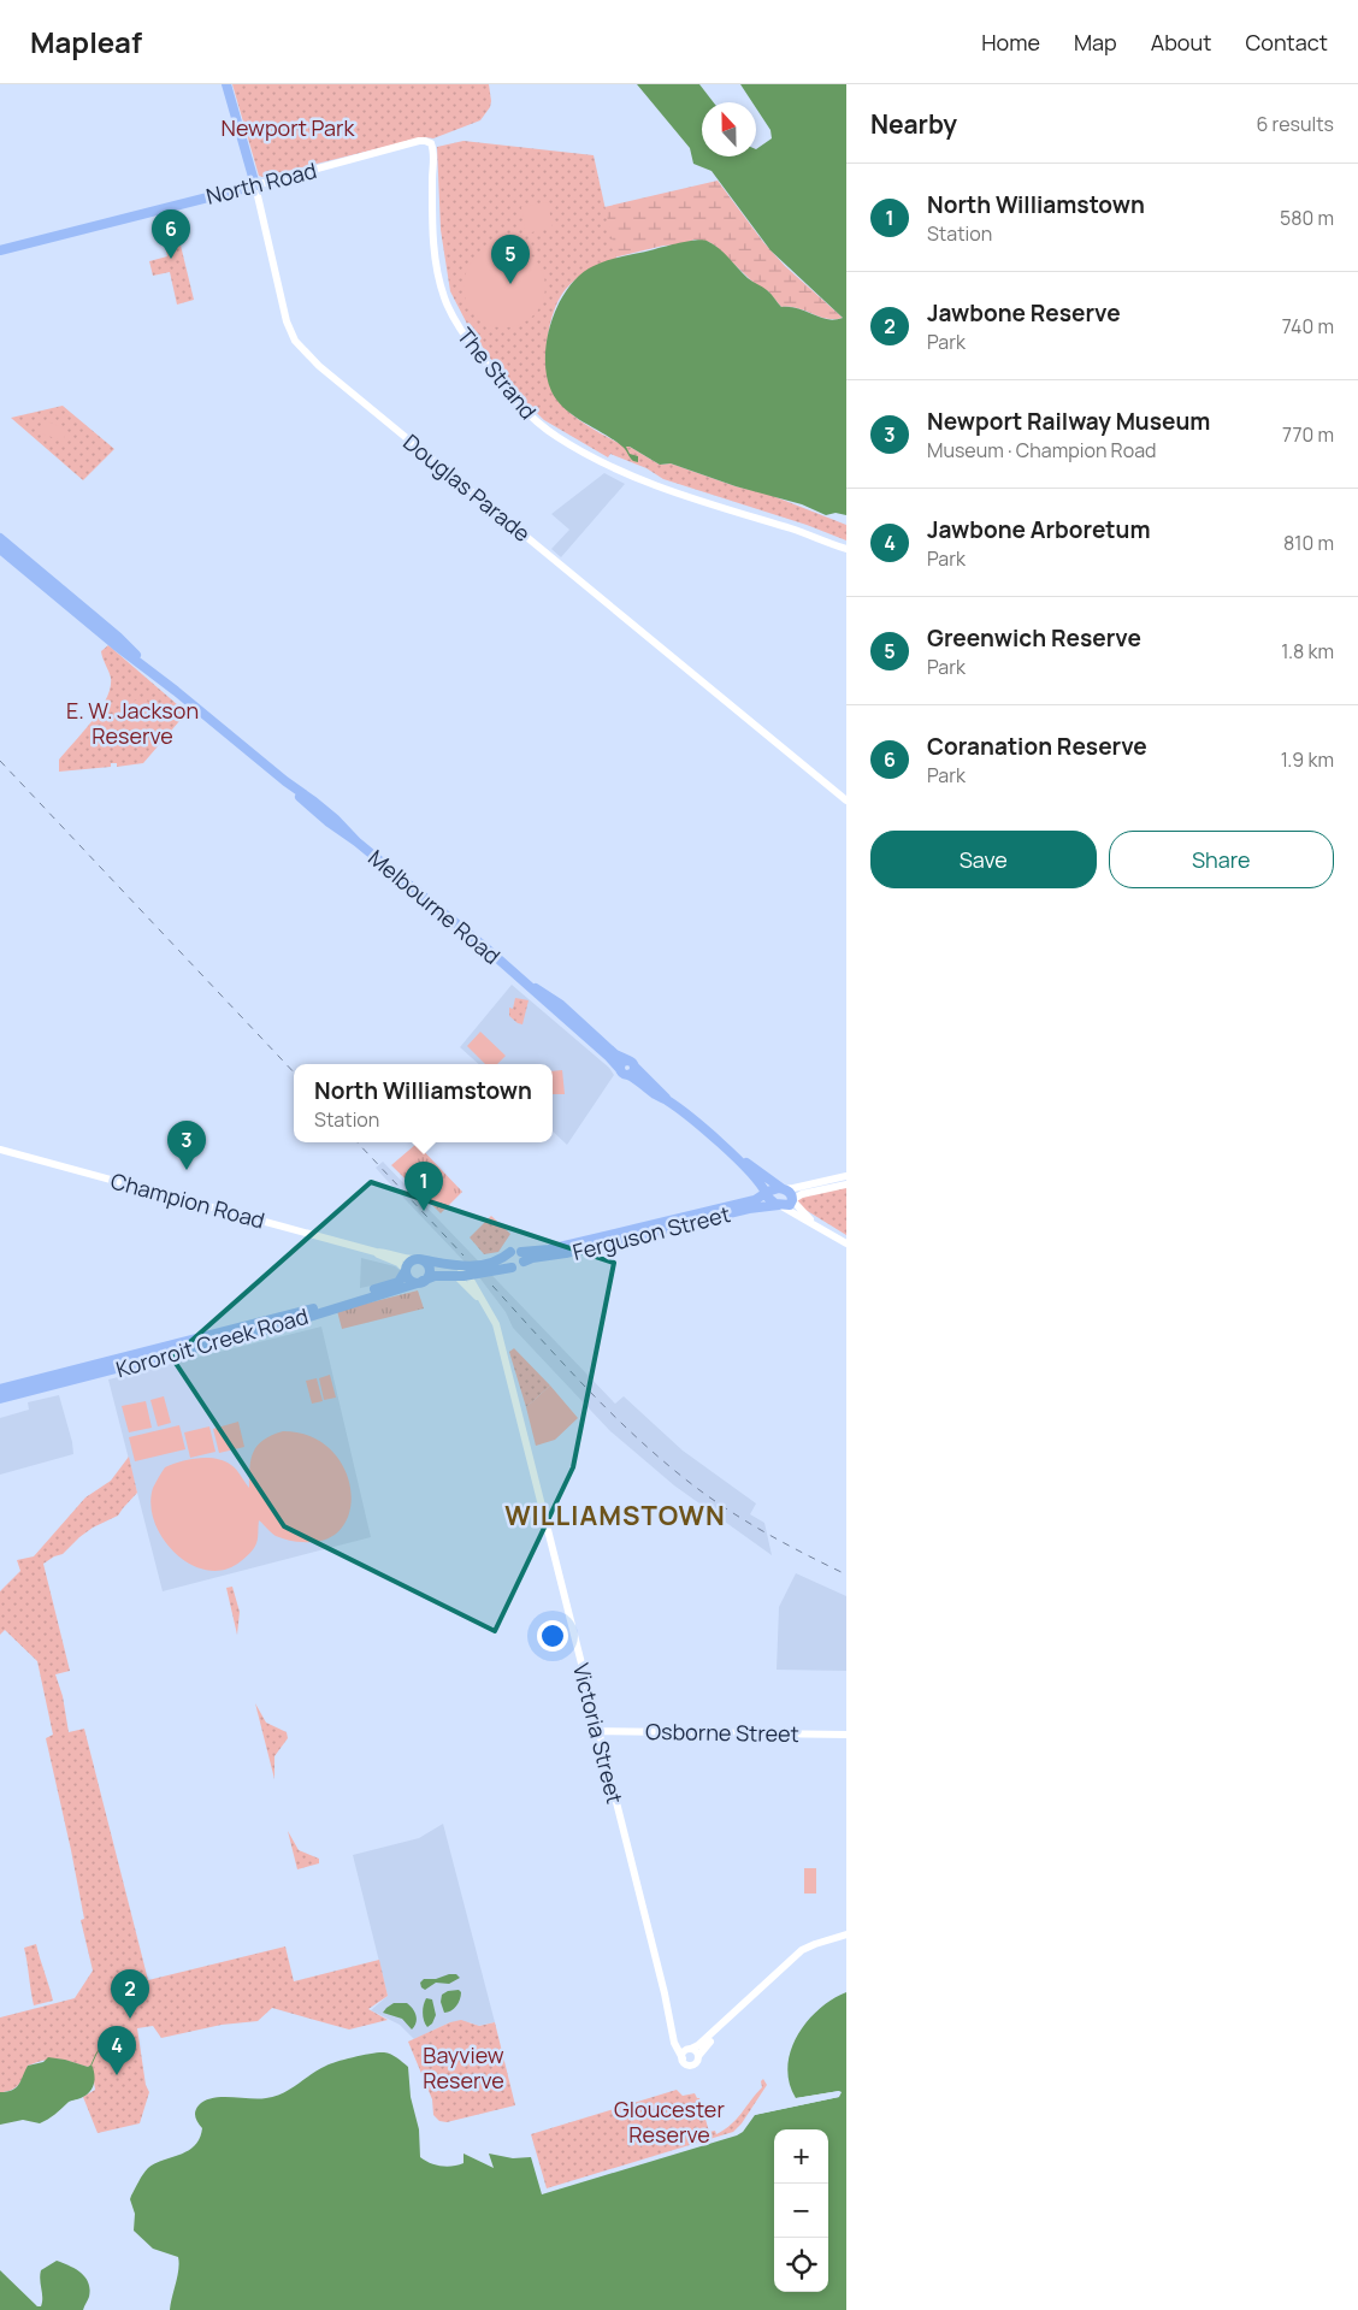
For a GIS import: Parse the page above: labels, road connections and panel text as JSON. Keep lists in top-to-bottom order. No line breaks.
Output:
{"streets":{"main road":["North Road","Douglas Parade","Melbourne Road","Ferguson Street","Kororoit Creek Road"],"street":["The Strand","Champion Road","Osborne Street","Victoria Street"]},"crossings":[["North Road","The Strand"],["North Road","Douglas Parade"],["Melbourne Road","Ferguson Street"],["Champion Road","Kororoit Creek Road"],["Osborne Street","Victoria Street"]],"districts":["WILLIAMSTOWN"],"parks":["Newport Park","E. W. Jackson Reserve","Bayview Reserve","Gloucester Reserve"],"north":"top","page":{"header":"Mapleaf","nav":["Home","Map","About","Contact"],"heading":["Nearby","6 results"],"list":[{"mark":"1","name":"North Williamstown","note":"Station","value":"580 m"},{"mark":"2","name":"Jawbone Reserve","note":"Park","value":"740 m"},{"mark":"3","name":"Newport Railway Museum","note":"Museum · Champion Road","value":"770 m"},{"mark":"4","name":"Jawbone Arboretum","note":"Park","value":"810 m"},{"mark":"5","name":"Greenwich Reserve","note":"Park","value":"1.8 km"},{"mark":"6","name":"Coranation Reserve","note":"Park","value":"1.9 km"}],"pins":["6","5","3","1","2","4"],"buttons":["Save","Share"],"popup":["North Williamstown","Station"],"map_buttons":["+","−"]}}
